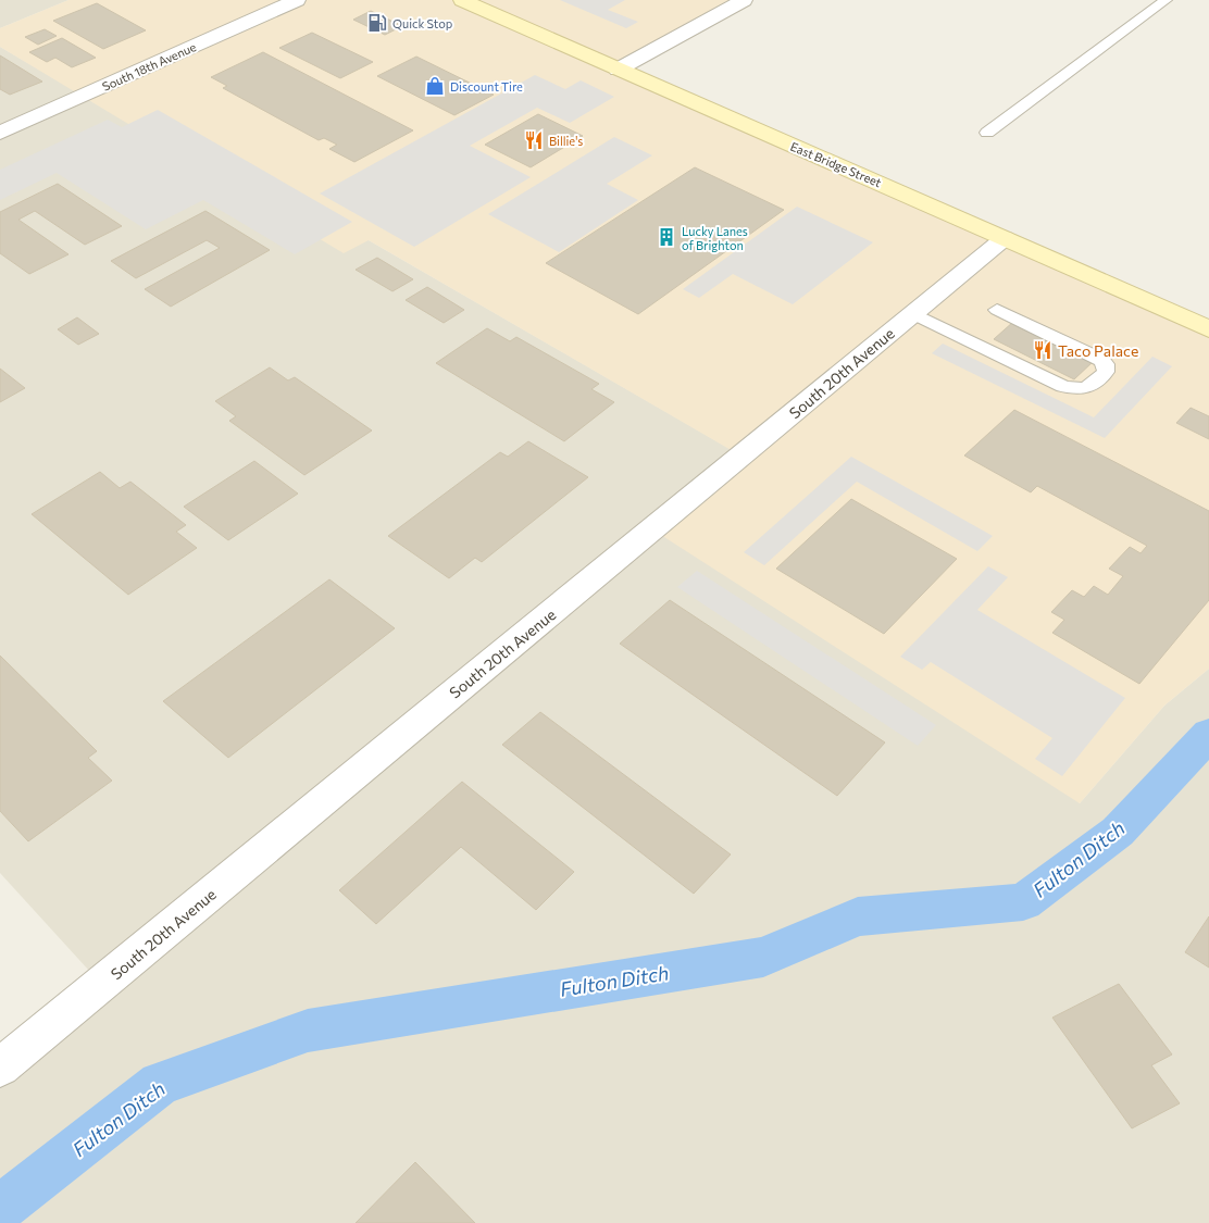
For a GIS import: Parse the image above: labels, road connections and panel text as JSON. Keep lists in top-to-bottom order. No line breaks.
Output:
{"streets":{"main road":["East Bridge Street"],"street":["South 18th Avenue","South 20th Avenue"]},"crossings":[["East Bridge Street","South 20th Avenue"]],"water":["Fulton Ditch"],"places":{"fuel station":["Quick Stop"],"shop":["Discount Tire"],"restaurant":["Billie's","Taco Palace"],"building":["Lucky Lanes of Brighton"]}}
